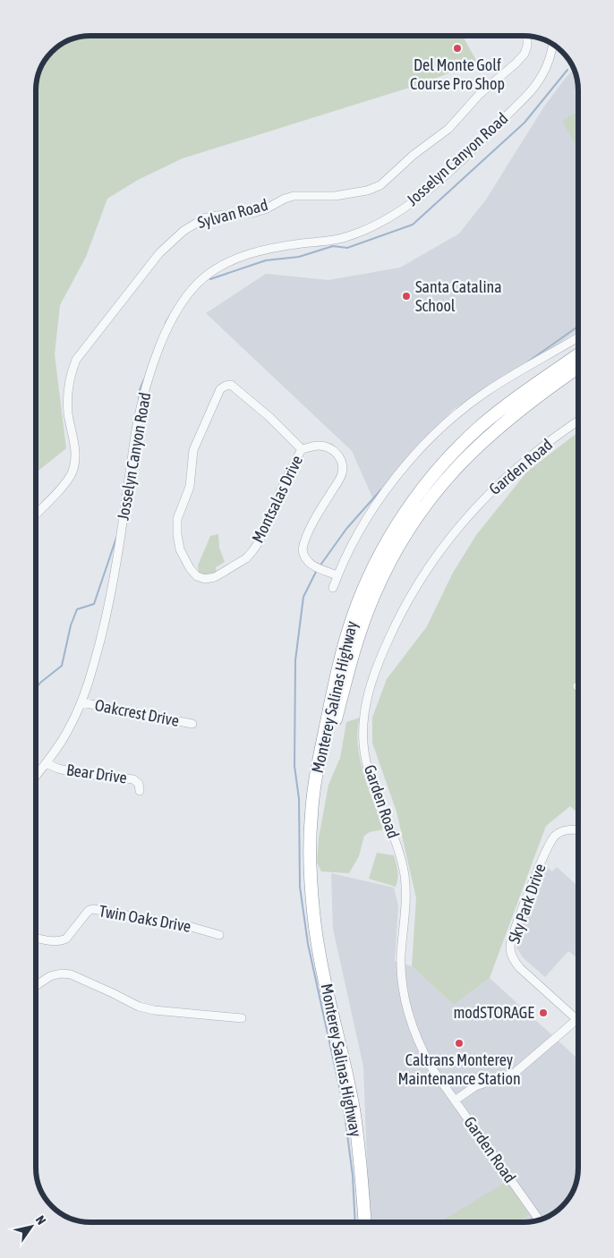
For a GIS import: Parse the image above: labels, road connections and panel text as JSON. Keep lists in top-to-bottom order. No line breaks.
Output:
{"streets":{"highway":["Monterey Salinas Highway"],"street":["Josselyn Canyon Road","Sylvan Road","Garden Road","Montsalas Drive","Oakcrest Drive","Bear Drive","Sky Park Drive","Twin Oaks Drive"]},"crossings":[["Josselyn Canyon Road","Oakcrest Drive"],["Josselyn Canyon Road","Bear Drive"]],"places":["Del Monte Golf Course Pro Shop","Santa Catalina School","modSTORAGE","Caltrans Monterey Maintenance Station"],"north":"top right"}
